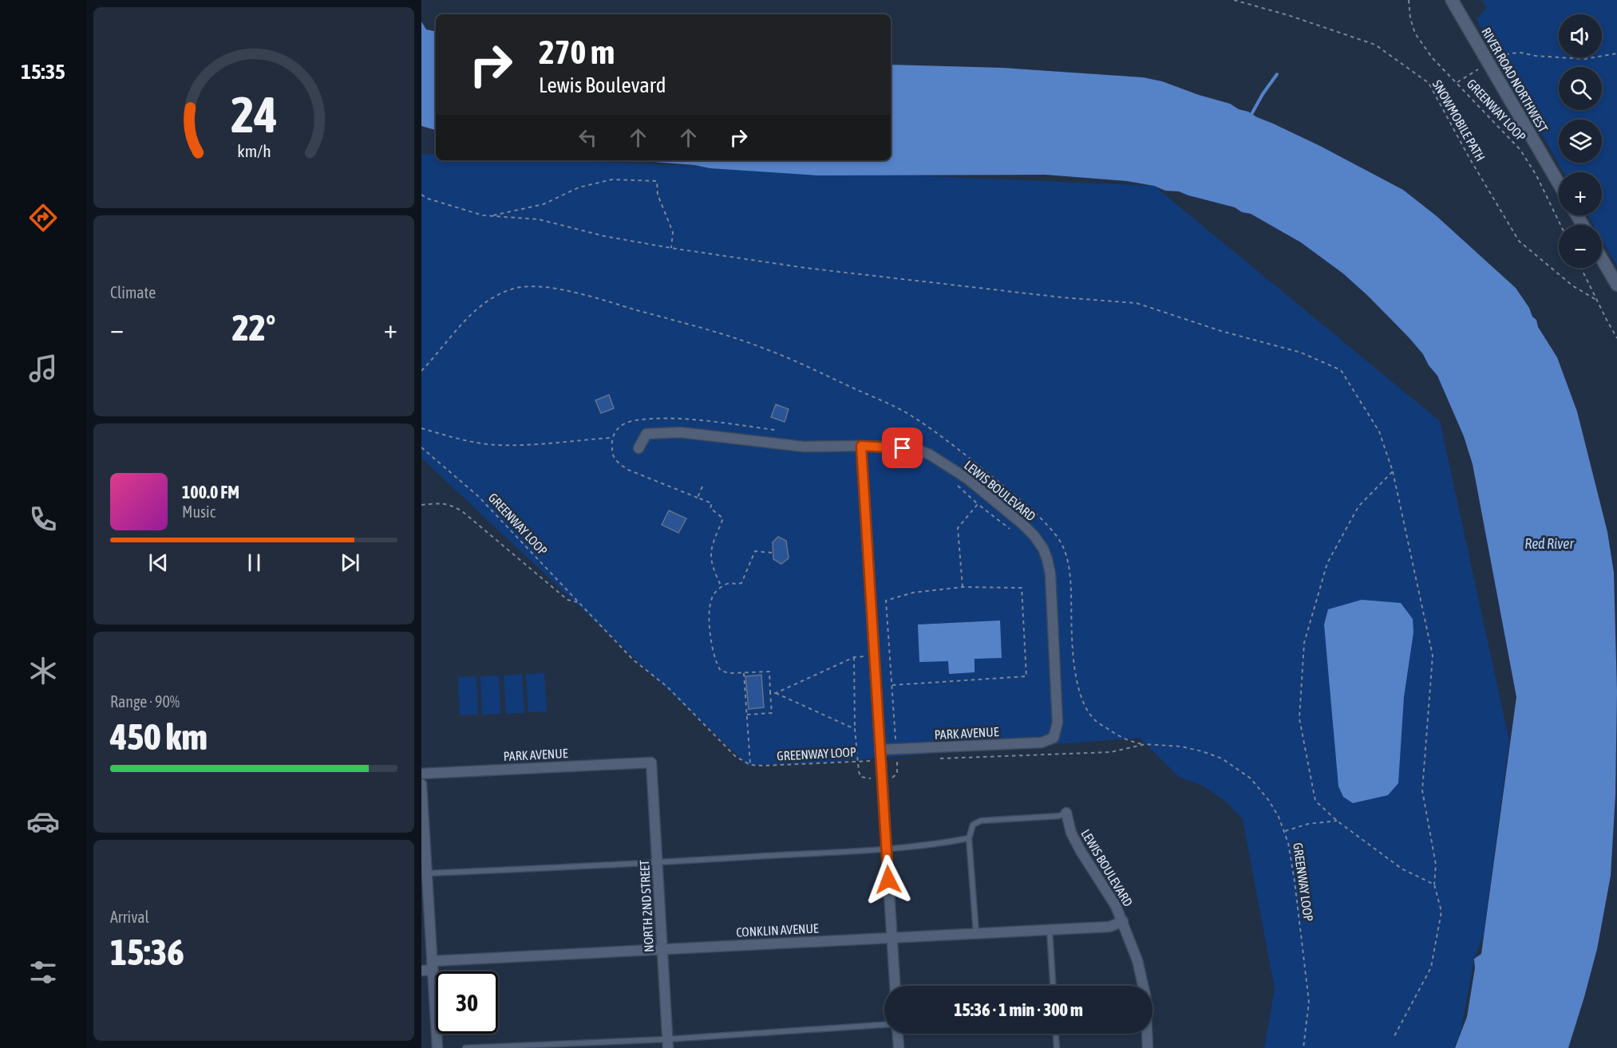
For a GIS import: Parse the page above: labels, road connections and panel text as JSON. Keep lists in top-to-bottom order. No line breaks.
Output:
{"streets":{"street":["RIVER ROAD NORTHWEST","LEWIS BOULEVARD","PARK AVENUE","NORTH 2ND STREET","CONKLIN AVENUE"],"path":["GREENWAY LOOP","SNOWMOBILE PATH"]},"crossings":[["LEWIS BOULEVARD","PARK AVENUE"],["LEWIS BOULEVARD","CONKLIN AVENUE"],["PARK AVENUE","NORTH 2ND STREET"],["NORTH 2ND STREET","CONKLIN AVENUE"]],"water":["Red River"],"page":{"tabs":"15:35","map_buttons":["+","−"],"turn":["270 m","Lewis Boulevard"],"tile":["Climate",["Range · 90%","450 km"],["Arrival","15:36"]],"heat":["−","22°","+"],"song":["100.0 FM","Music"],"limit":"30","trip":"15:36 · 1 min · 300 m","gauge":["24","km/h"]}}
